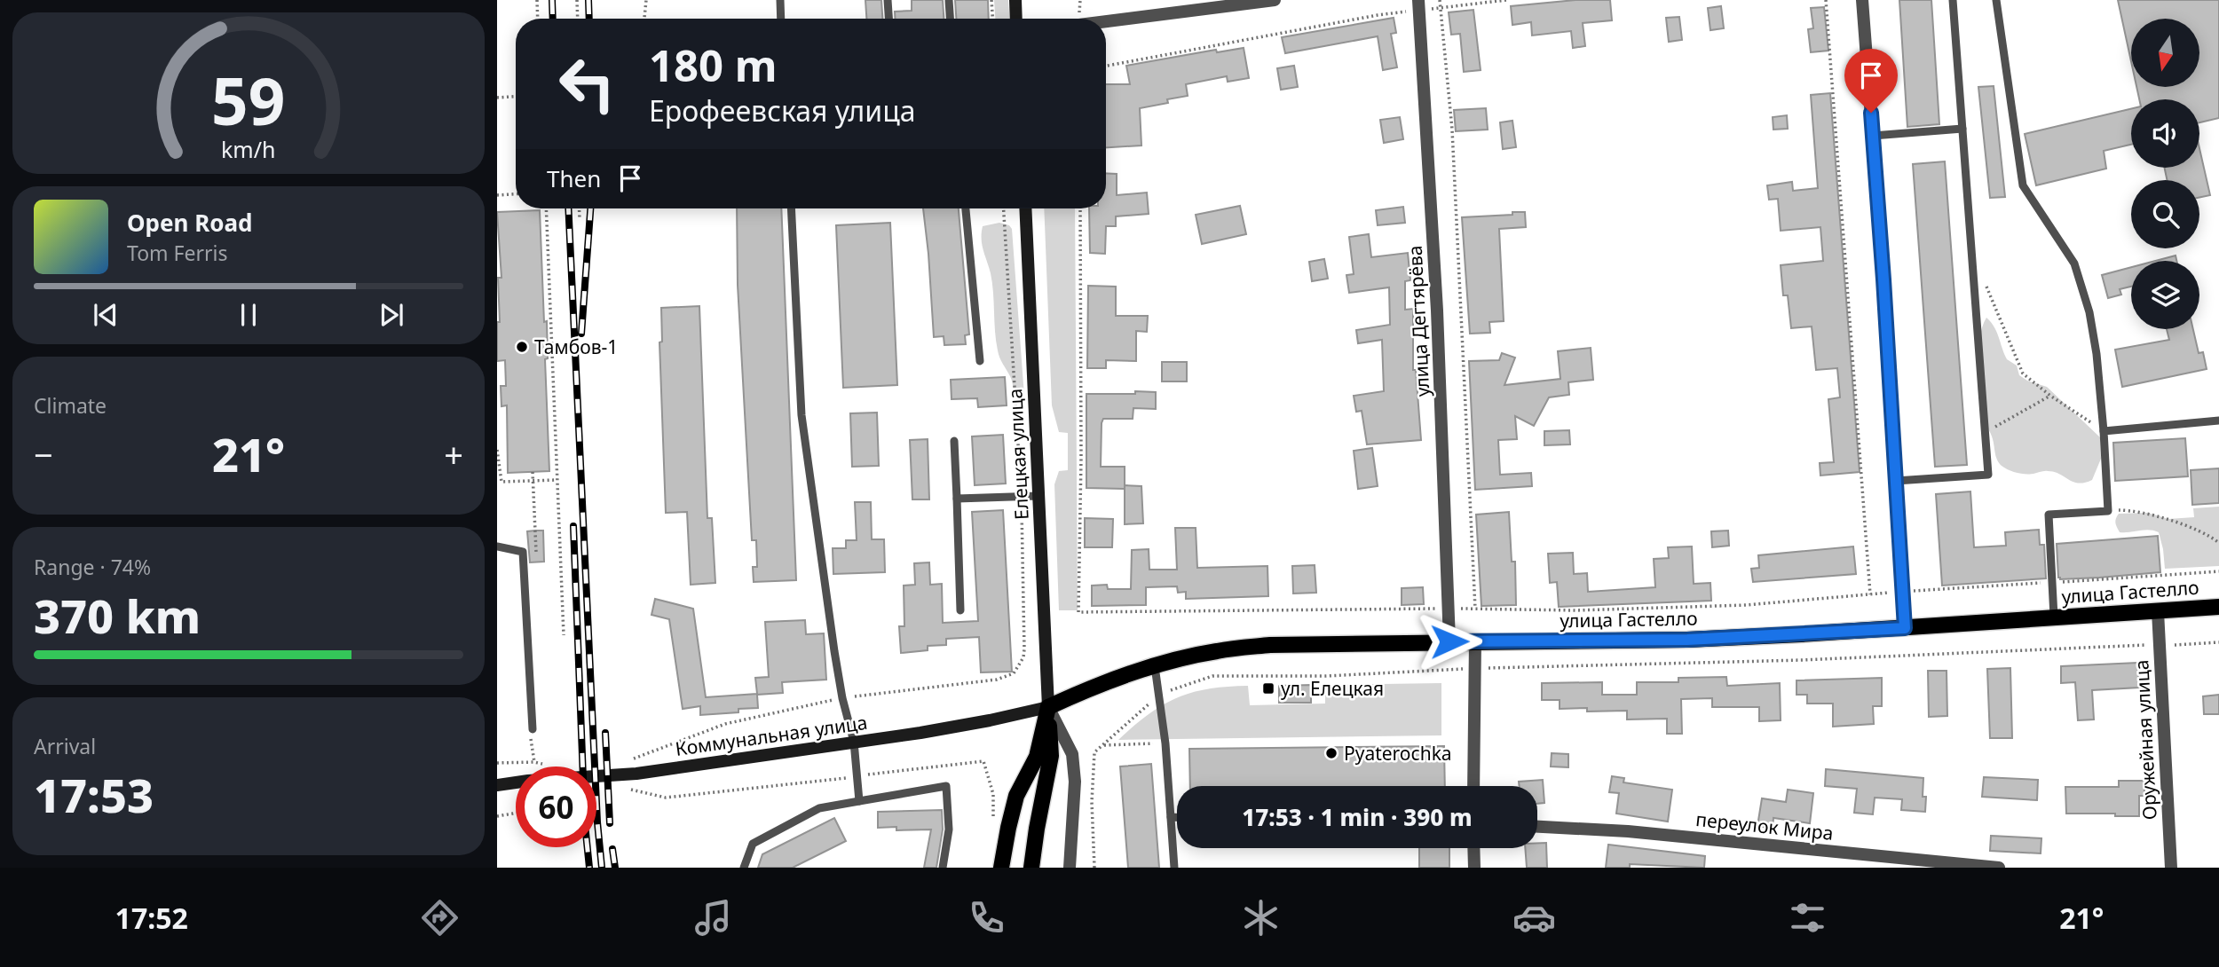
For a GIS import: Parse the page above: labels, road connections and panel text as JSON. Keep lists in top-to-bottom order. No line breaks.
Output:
{"streets":{"main road":["Елецкая улица","улица Гастелло","Коммунальная улица"],"street":["улица Дегтярёва","Оружейная улица","переулок Мира"]},"crossings":[["улица Дегтярёва","улица Гастелло"],["Елецкая улица","улица Гастелло"],["Елецкая улица","Коммунальная улица"],["улица Гастелло","Коммунальная улица"],["улица Гастелло","Оружейная улица"]],"places":{"other":["Тамбов-1","Pyaterochka"],"transit":["ул. Елецкая"]},"north":"bottom","page":{"turn":["180 m","Ерофеевская улица"],"then":"Then","song":["Open Road","Tom Ferris"],"tile":["Climate",["Range · 74%","370 km"],["Arrival","17:53"]],"heat":["−","21°","+"],"limit":"60","trip":"17:53 · 1 min · 390 m","tabs":["17:52","21°"],"gauge":["59","km/h"]}}
